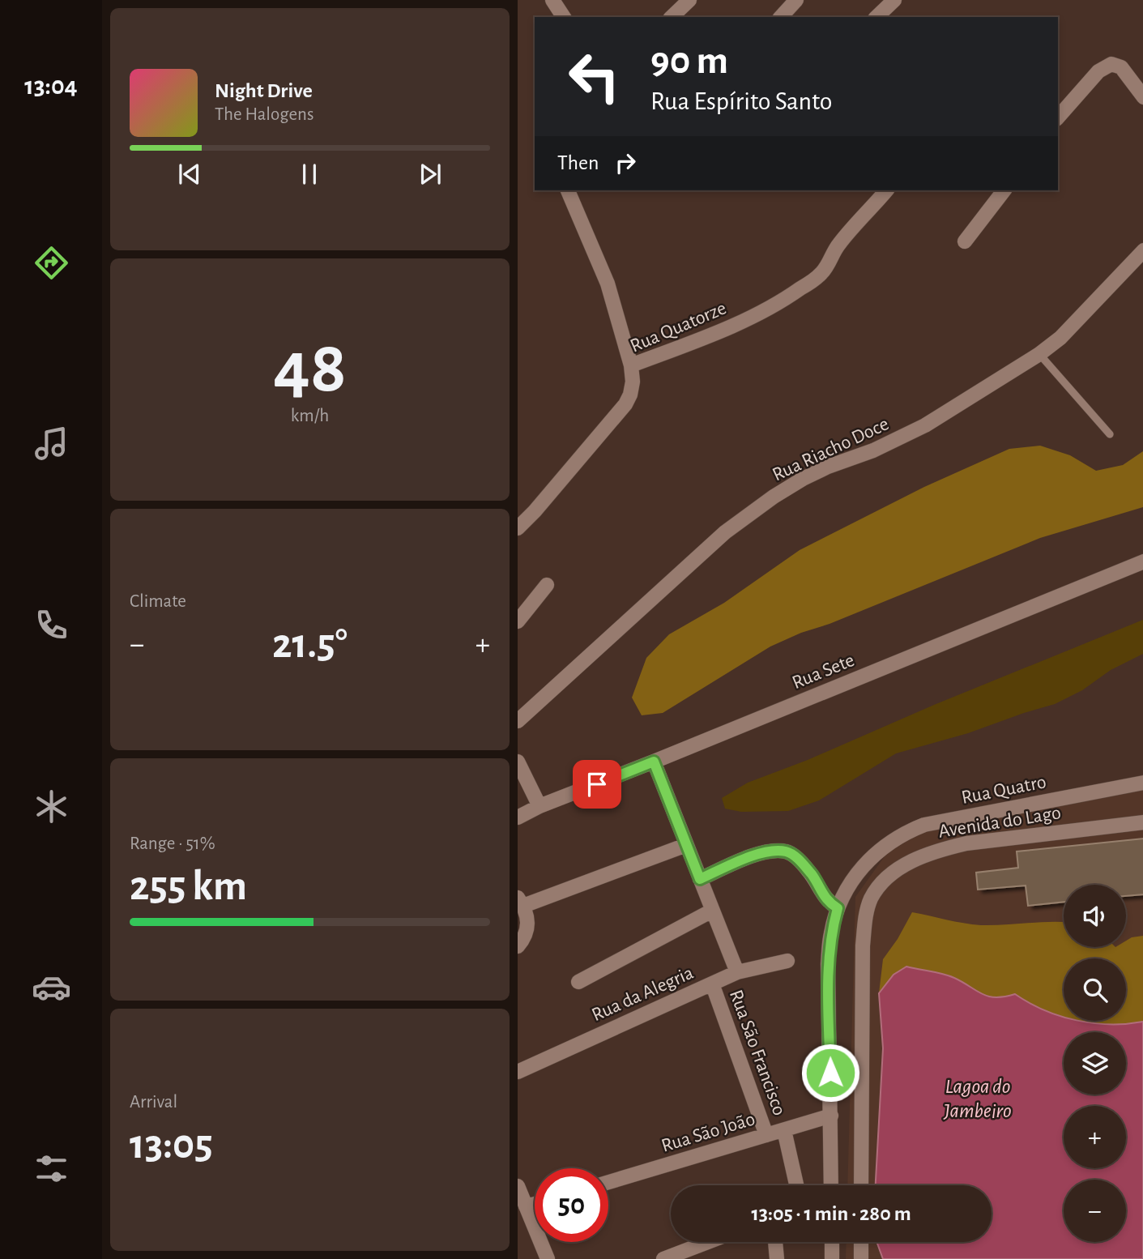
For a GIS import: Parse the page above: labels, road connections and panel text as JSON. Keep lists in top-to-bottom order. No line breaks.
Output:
{"streets":{"street":["Rua Quatorze","Rua Riacho Doce","Rua Sete","Rua Quatro","Avenida do Lago","Rua da Alegria","Rua São Francisco","Rua São João"]},"crossings":[["Rua Quatro","Rua São João"],["Rua da Alegria","Rua São Francisco"],["Rua São Francisco","Rua São João"]],"water":["Lagoa do Jambeiro"],"page":{"tabs":"13:04","turn":["90 m","Rua Espírito Santo"],"song":["Night Drive","The Halogens"],"then":"Then","tile":[["48","km/h"],"Climate",["Range · 51%","255 km"],["Arrival","13:05"]],"heat":["−","21.5°","+"],"map_buttons":["+","−"],"limit":"50","trip":"13:05 · 1 min · 280 m"}}
